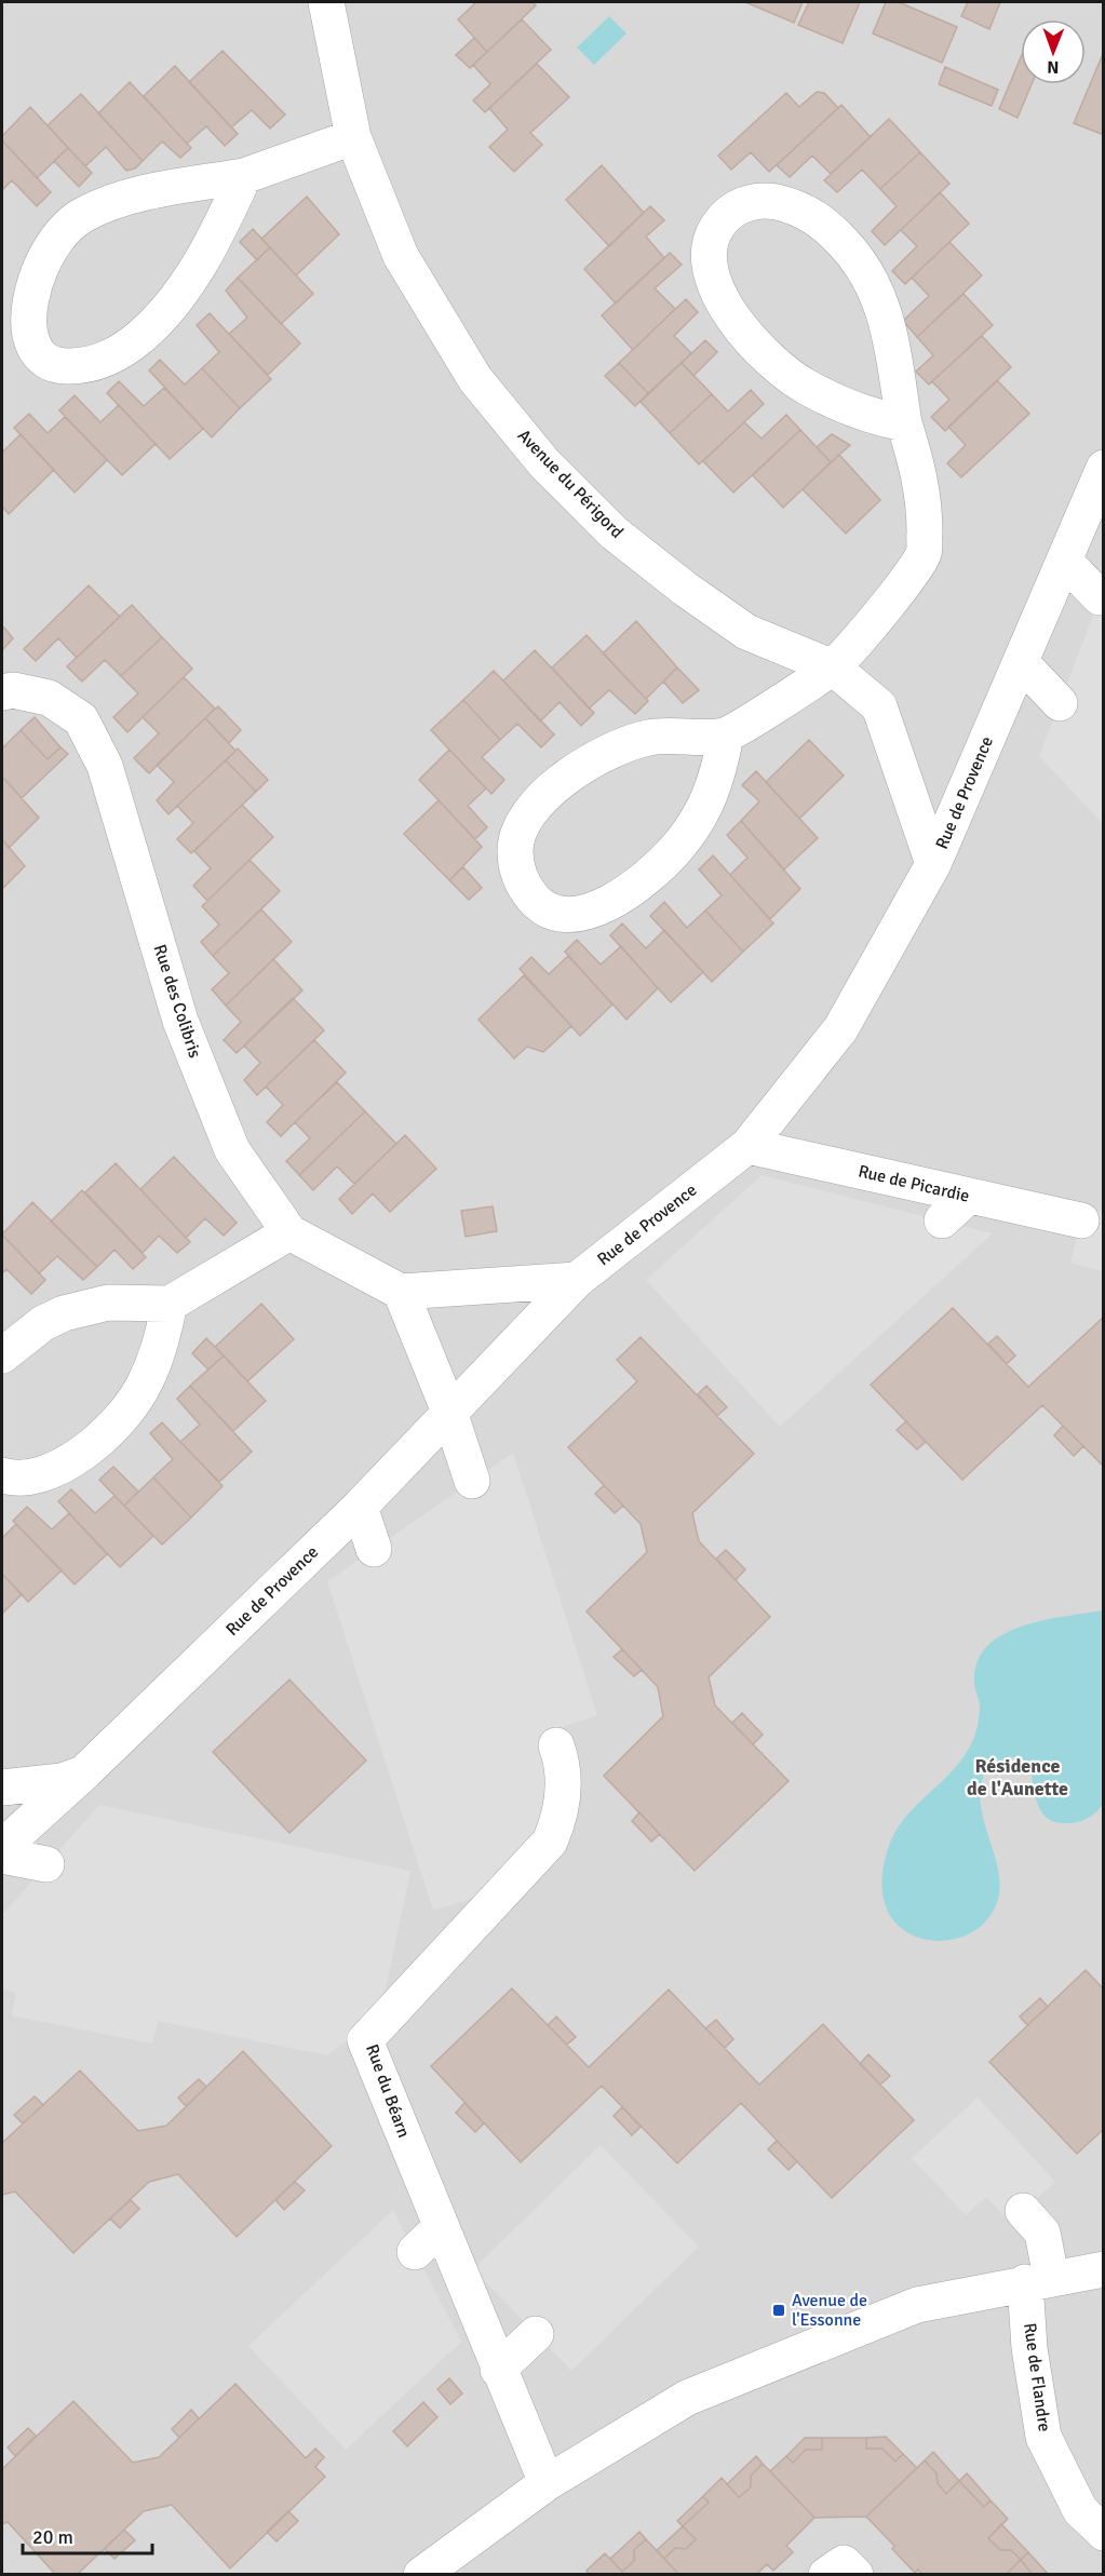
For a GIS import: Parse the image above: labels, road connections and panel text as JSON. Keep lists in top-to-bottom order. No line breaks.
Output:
{"streets":{"street":["Avenue du Périgord","Rue de Provence","Rue des Colibris","Rue de Picardie","Rue du Béarn","Rue de Flandre"]},"crossings":[["Avenue du Périgord","Rue de Provence"],["Rue de Provence","Rue de Picardie"]],"districts":["Résidence de l'Aunette"],"places":{"transit":["Avenue de l'Essonne"]},"scale_bar":"20 m","north":"bottom"}
